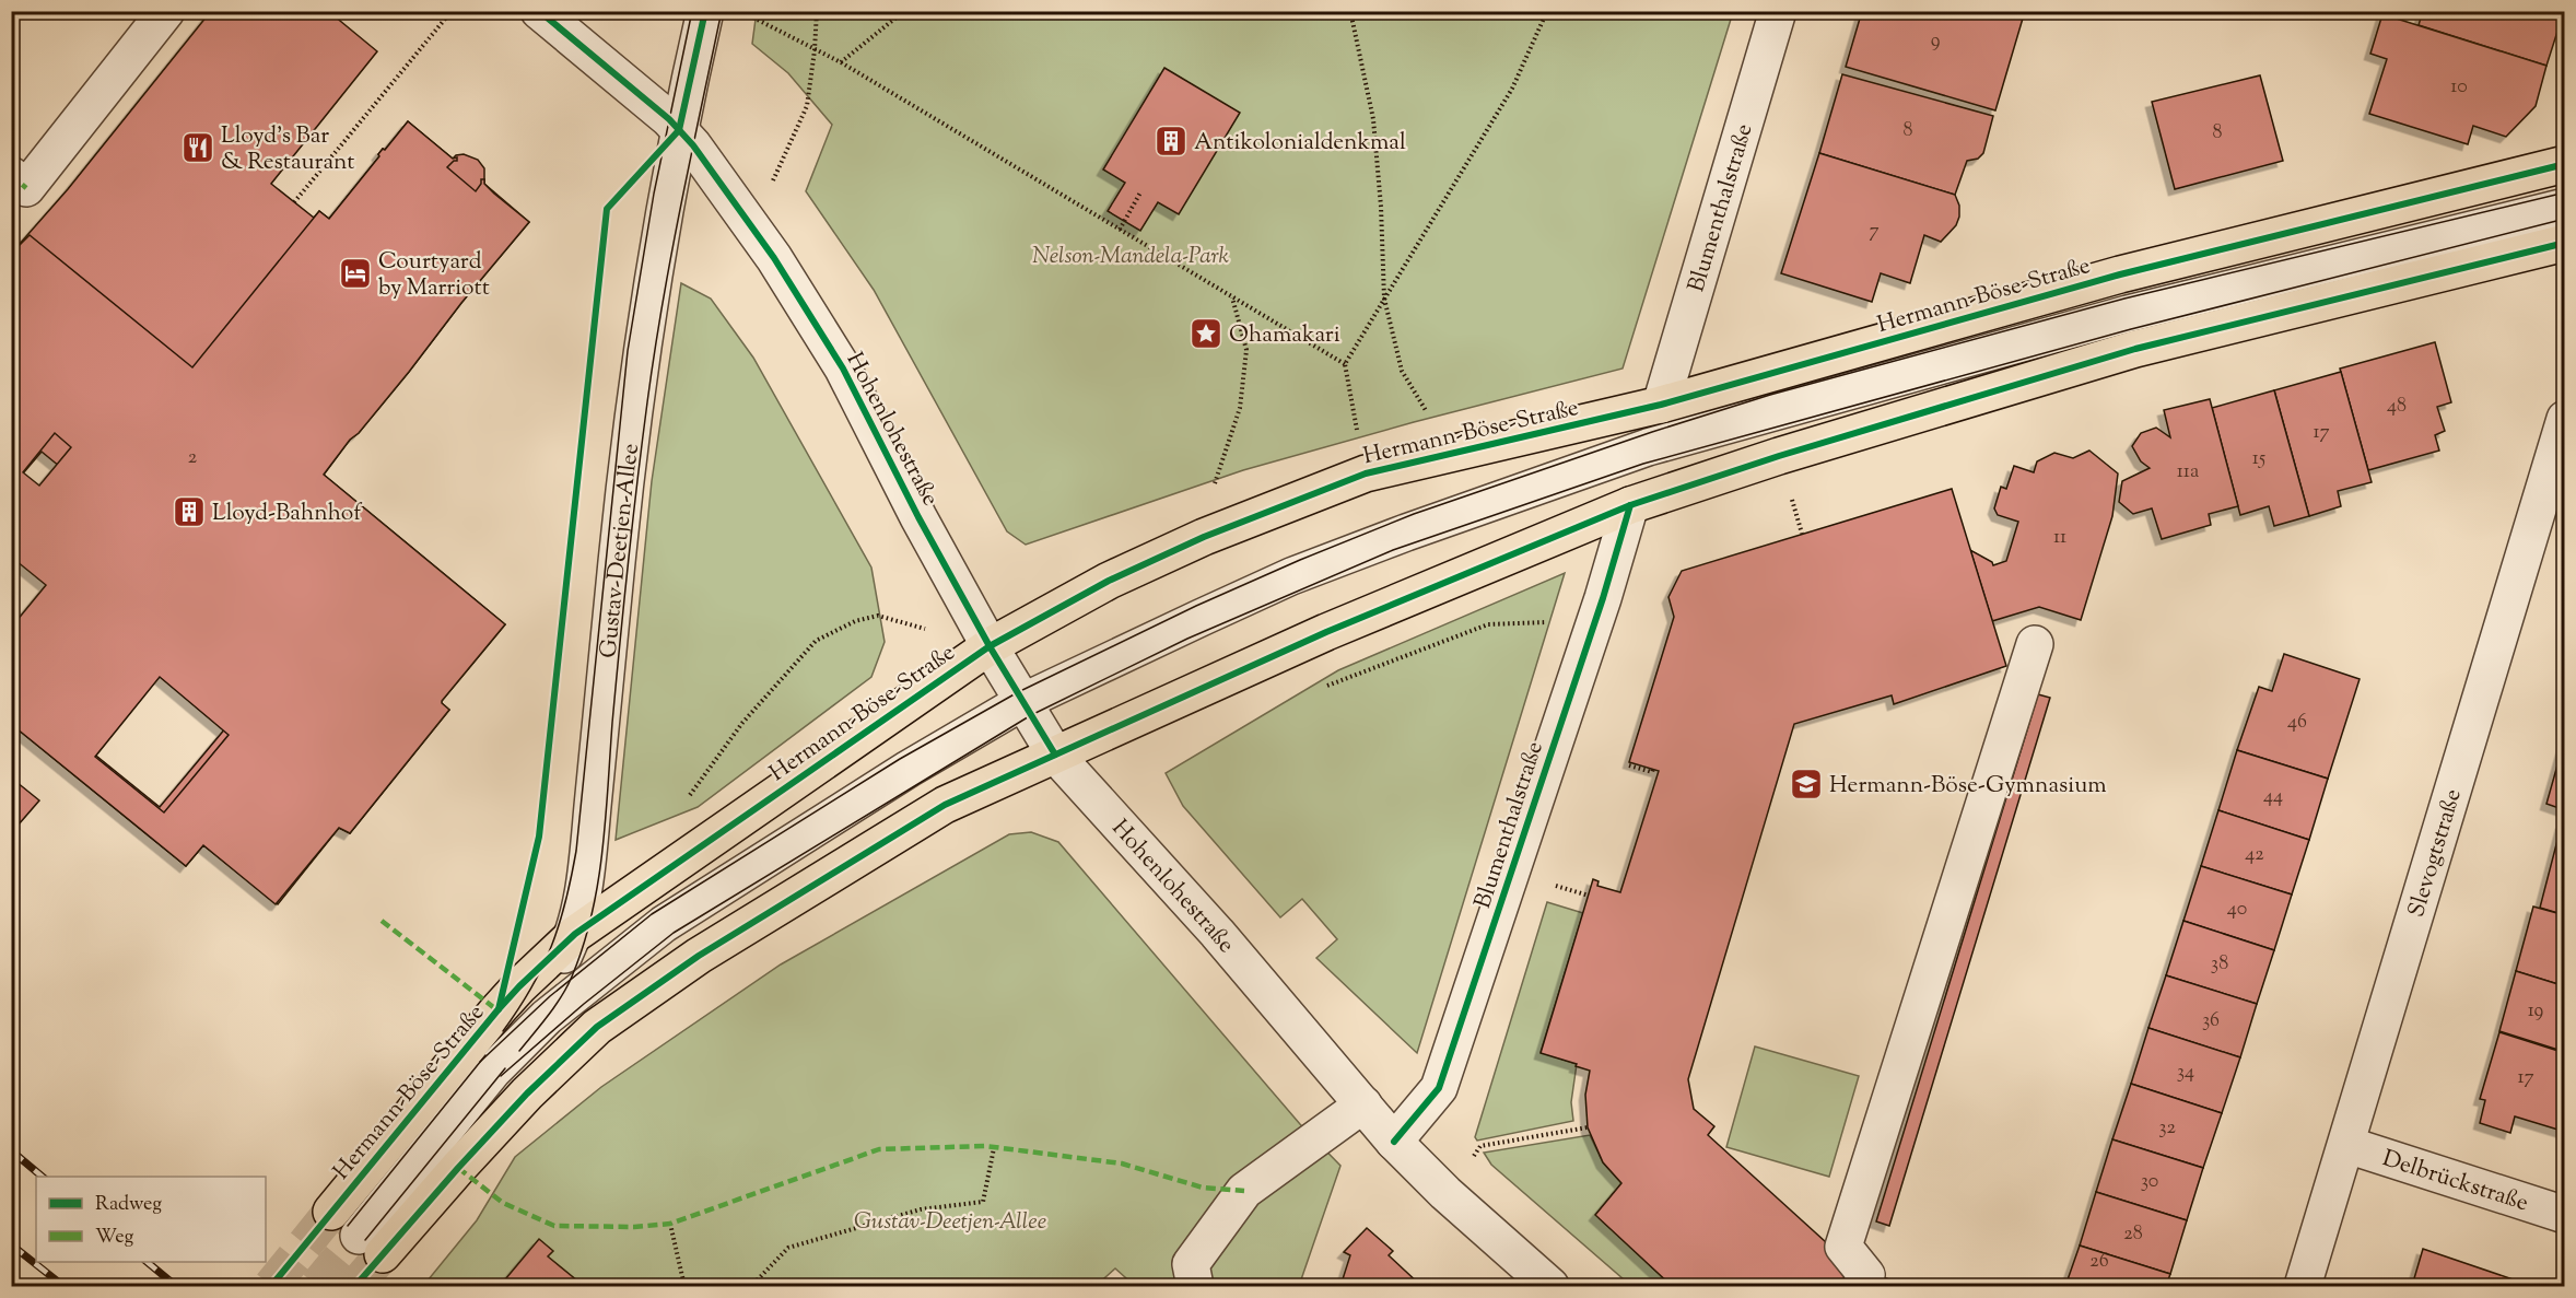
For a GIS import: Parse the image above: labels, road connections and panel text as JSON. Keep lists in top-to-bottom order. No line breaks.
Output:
{"streets":{"main road":["Hermann-Böse-Straße"],"street":["Blumenthalstraße","Hohenlohestraße","Gustav-Deetjen-Allee","Slevogtstraße","Delbrückstraße"]},"crossings":[["Blumenthalstraße","Hermann-Böse-Straße"],["Blumenthalstraße","Hohenlohestraße"],["Hermann-Böse-Straße","Hohenlohestraße"],["Hermann-Böse-Straße","Gustav-Deetjen-Allee"],["Hohenlohestraße","Gustav-Deetjen-Allee"],["Slevogtstraße","Delbrückstraße"]],"parks":["Nelson-Mandela-Park","Gustav-Deetjen-Allee"],"places":{"building":["Antikolonialdenkmal","Lloyd-Bahnhof"],"restaurant":["Lloyd's Bar & Restaurant"],"hotel":["Courtyard by Marriott"],"place":["Ohamakari"],"school or university":["Hermann-Böse-Gymnasium"]},"house_numbers":["9","10","8","8","7","48","17","2","15","11a","11","46","44","42","40","38","19","36","34","17","32","30","28","26"],"legend":["Radweg","Weg"]}
